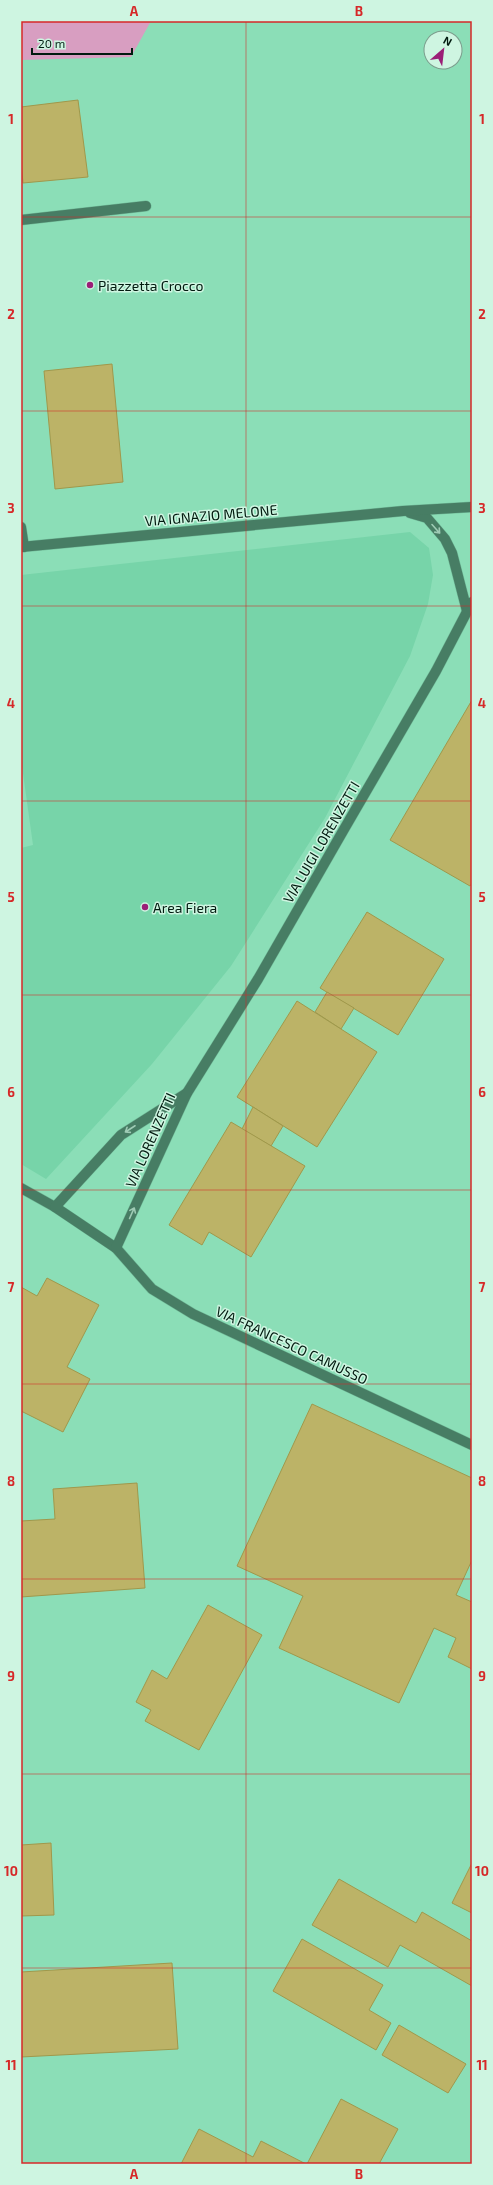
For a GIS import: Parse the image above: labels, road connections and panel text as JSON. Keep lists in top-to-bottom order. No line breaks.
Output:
{"streets":{"street":["VIA IGNAZIO MELONE","VIA LUIGI LORENZETTI","VIA LORENZETTI","VIA FRANCESCO CAMUSSO"]},"crossings":[["VIA IGNAZIO MELONE","VIA LUIGI LORENZETTI"],["VIA LUIGI LORENZETTI","VIA LORENZETTI"],["VIA LORENZETTI","VIA FRANCESCO CAMUSSO"]],"places":["Piazzetta Crocco","Area Fiera"],"scale_bar":"20 m","north":"top right","grid":{"columns":["A","B"],"rows":["1","2","3","4","5","6","7","8","9","10","11"]}}
